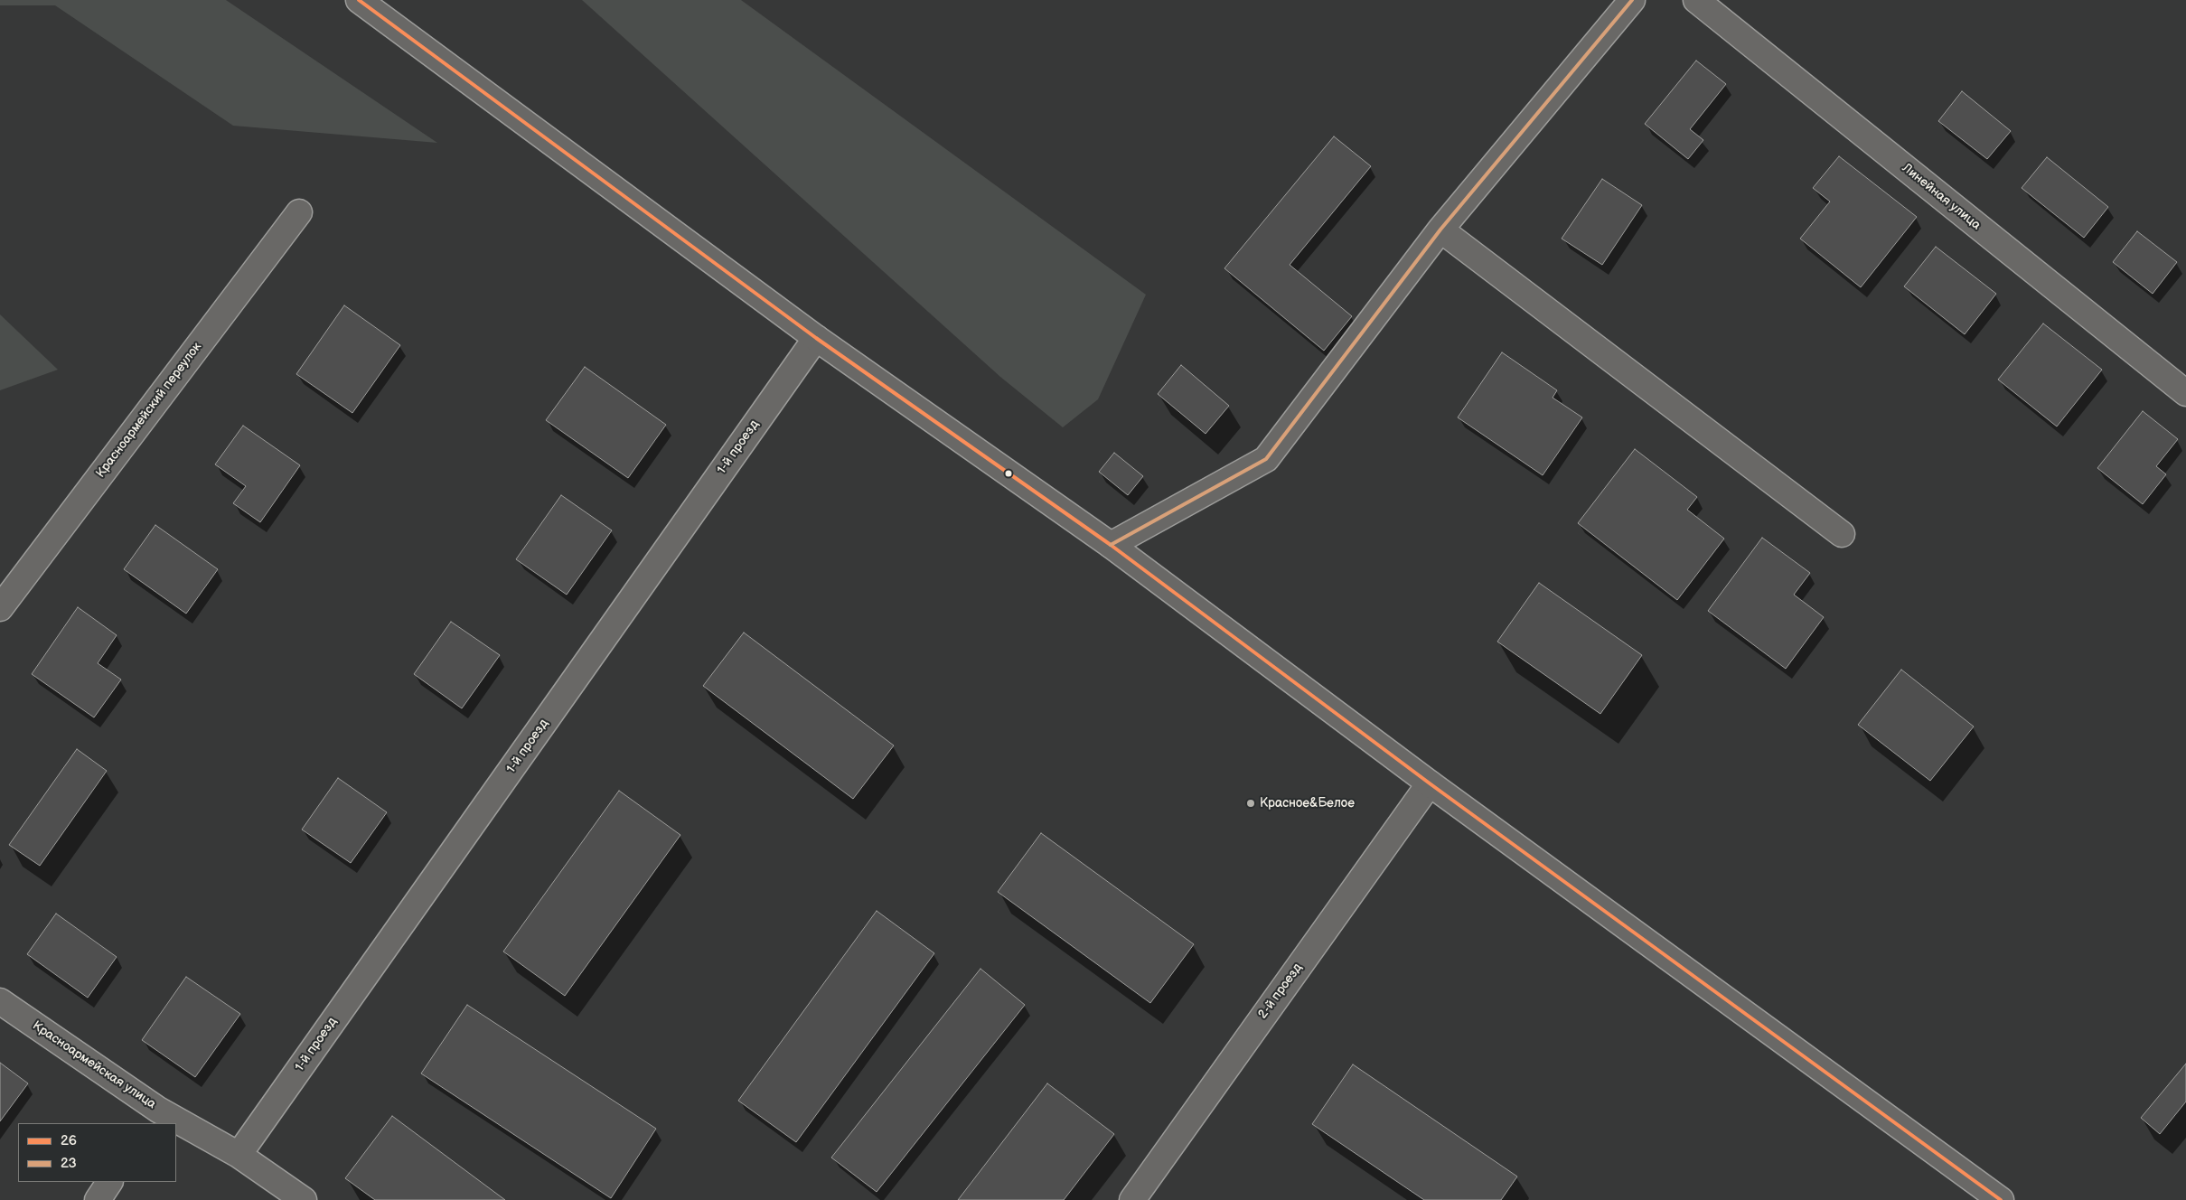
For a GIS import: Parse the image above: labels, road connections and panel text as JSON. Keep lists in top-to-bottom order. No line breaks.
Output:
{"streets":{"street":["Линейная улица","Красноармейский переулок","1-й проезд","2-й проезд","Красноармейская улица"]},"crossings":[["1-й проезд","Красноармейская улица"]],"places":["Красное&Белое"],"lines":["transit line 26","transit line 23"],"legend":["26","23"]}
